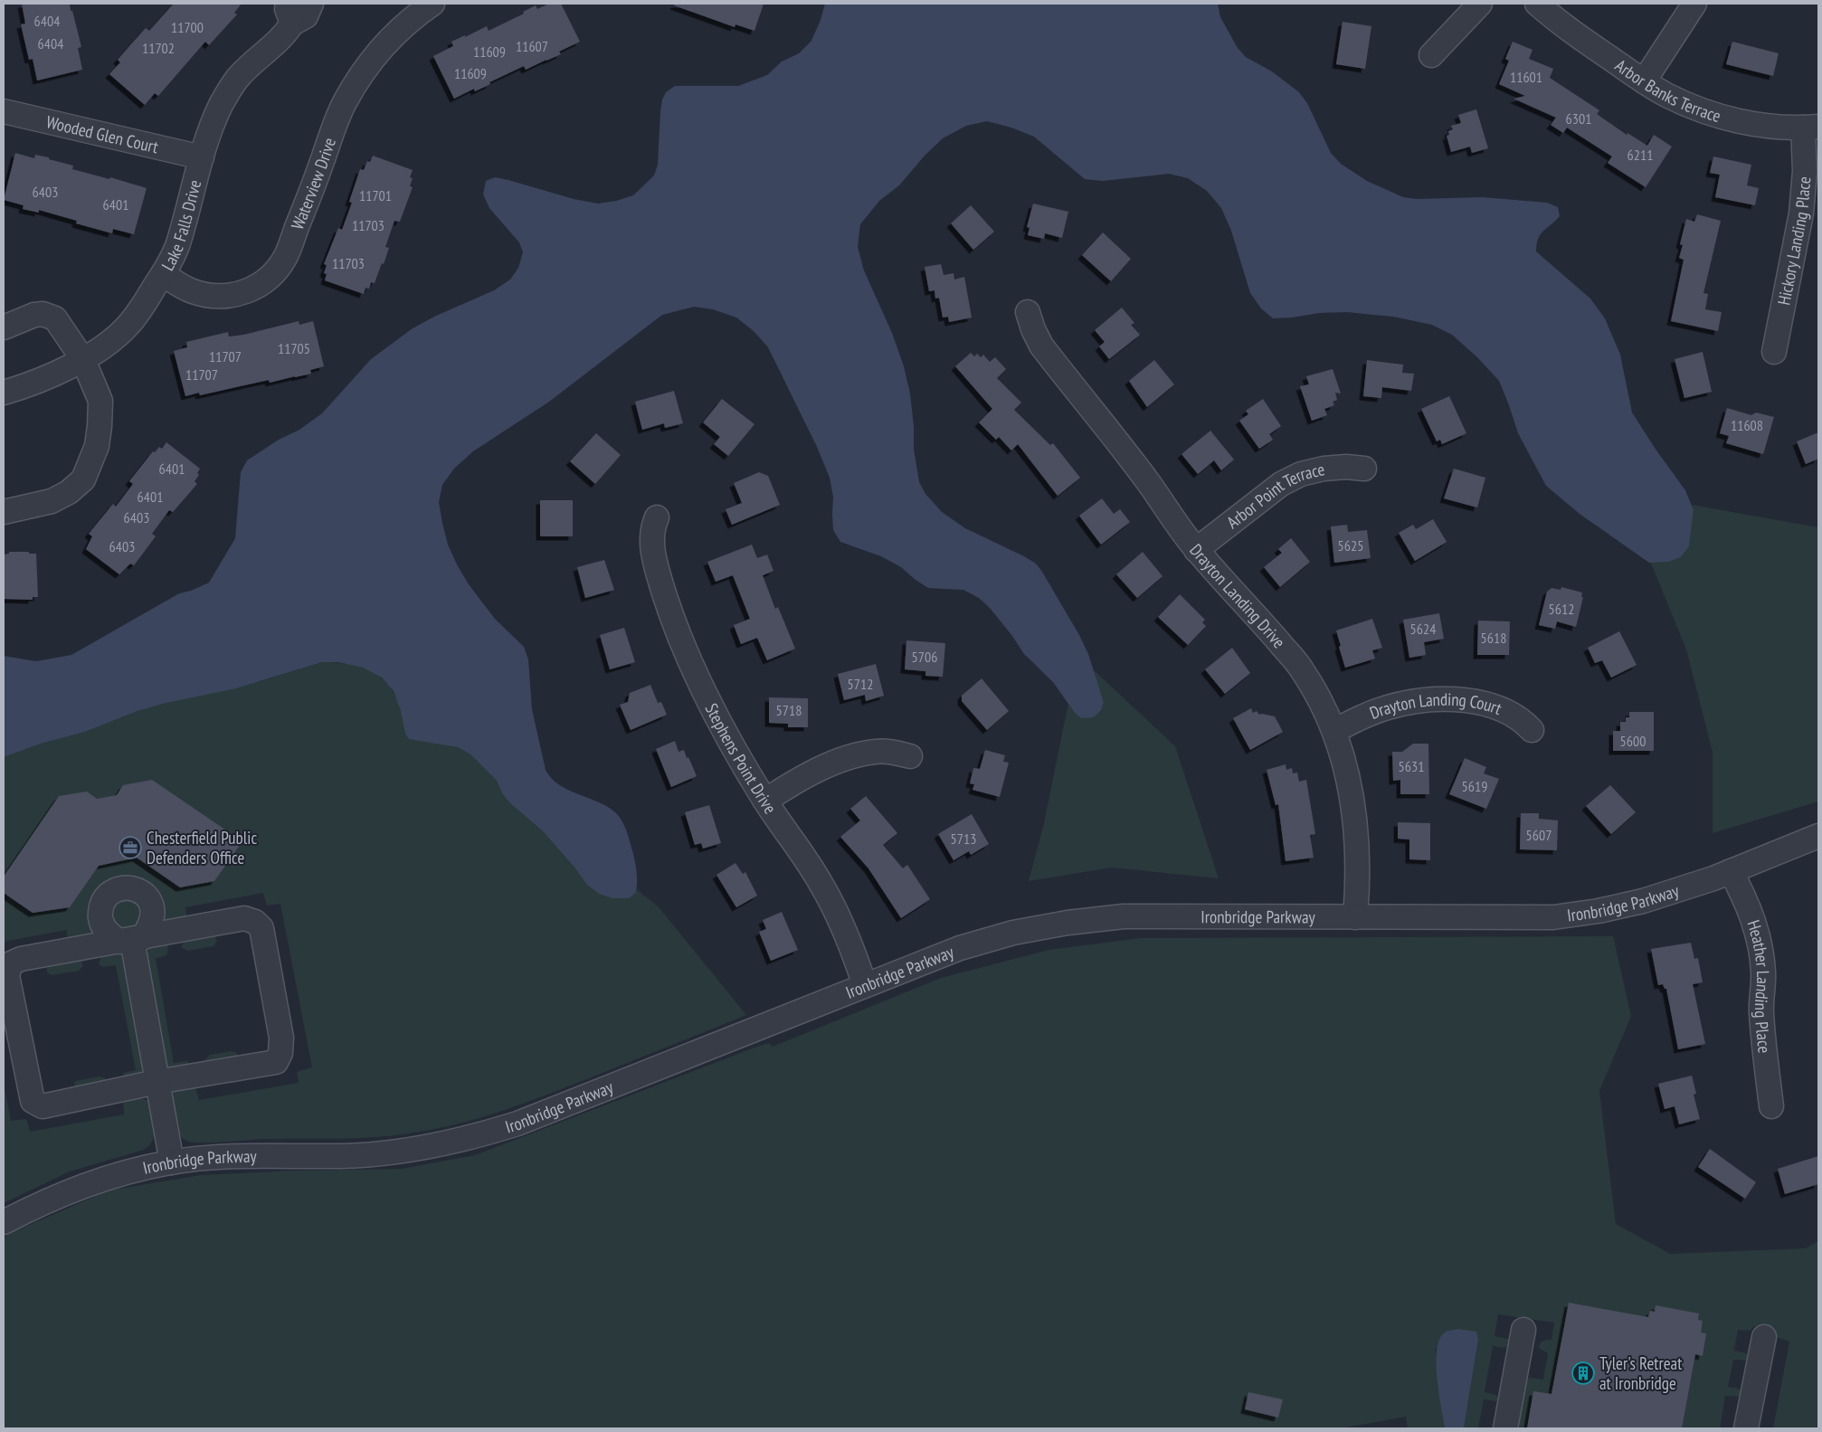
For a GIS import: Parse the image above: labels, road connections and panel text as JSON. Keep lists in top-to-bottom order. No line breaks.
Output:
{"streets":{"street":["Arbor Banks Terrace","Wooded Glen Court","Waterview Drive","Lake Falls Drive","Hickory Landing Place","Arbor Point Terrace","Drayton Landing Drive","Drayton Landing Court","Stephens Point Drive","Ironbridge Parkway","Heather Landing Place"]},"crossings":[["Arbor Banks Terrace","Hickory Landing Place"],["Wooded Glen Court","Lake Falls Drive"],["Waterview Drive","Lake Falls Drive"],["Arbor Point Terrace","Drayton Landing Drive"],["Drayton Landing Drive","Drayton Landing Court"],["Drayton Landing Drive","Ironbridge Parkway"],["Stephens Point Drive","Ironbridge Parkway"],["Ironbridge Parkway","Heather Landing Place"]],"places":{"office":["Chesterfield Public Defenders Office"],"building":["Tyler's Retreat at Ironbridge"]},"house_numbers":["6404","11700","6404","11607","11702","11609","11609","11601","6301","6211","6403","11701","6401","11703","11703","11705","11707","11707","11608","6401","6401","6403","5625","6403","5612","5624","5618","5706","5712","5718","5600","5631","5619","5607","5713"]}
